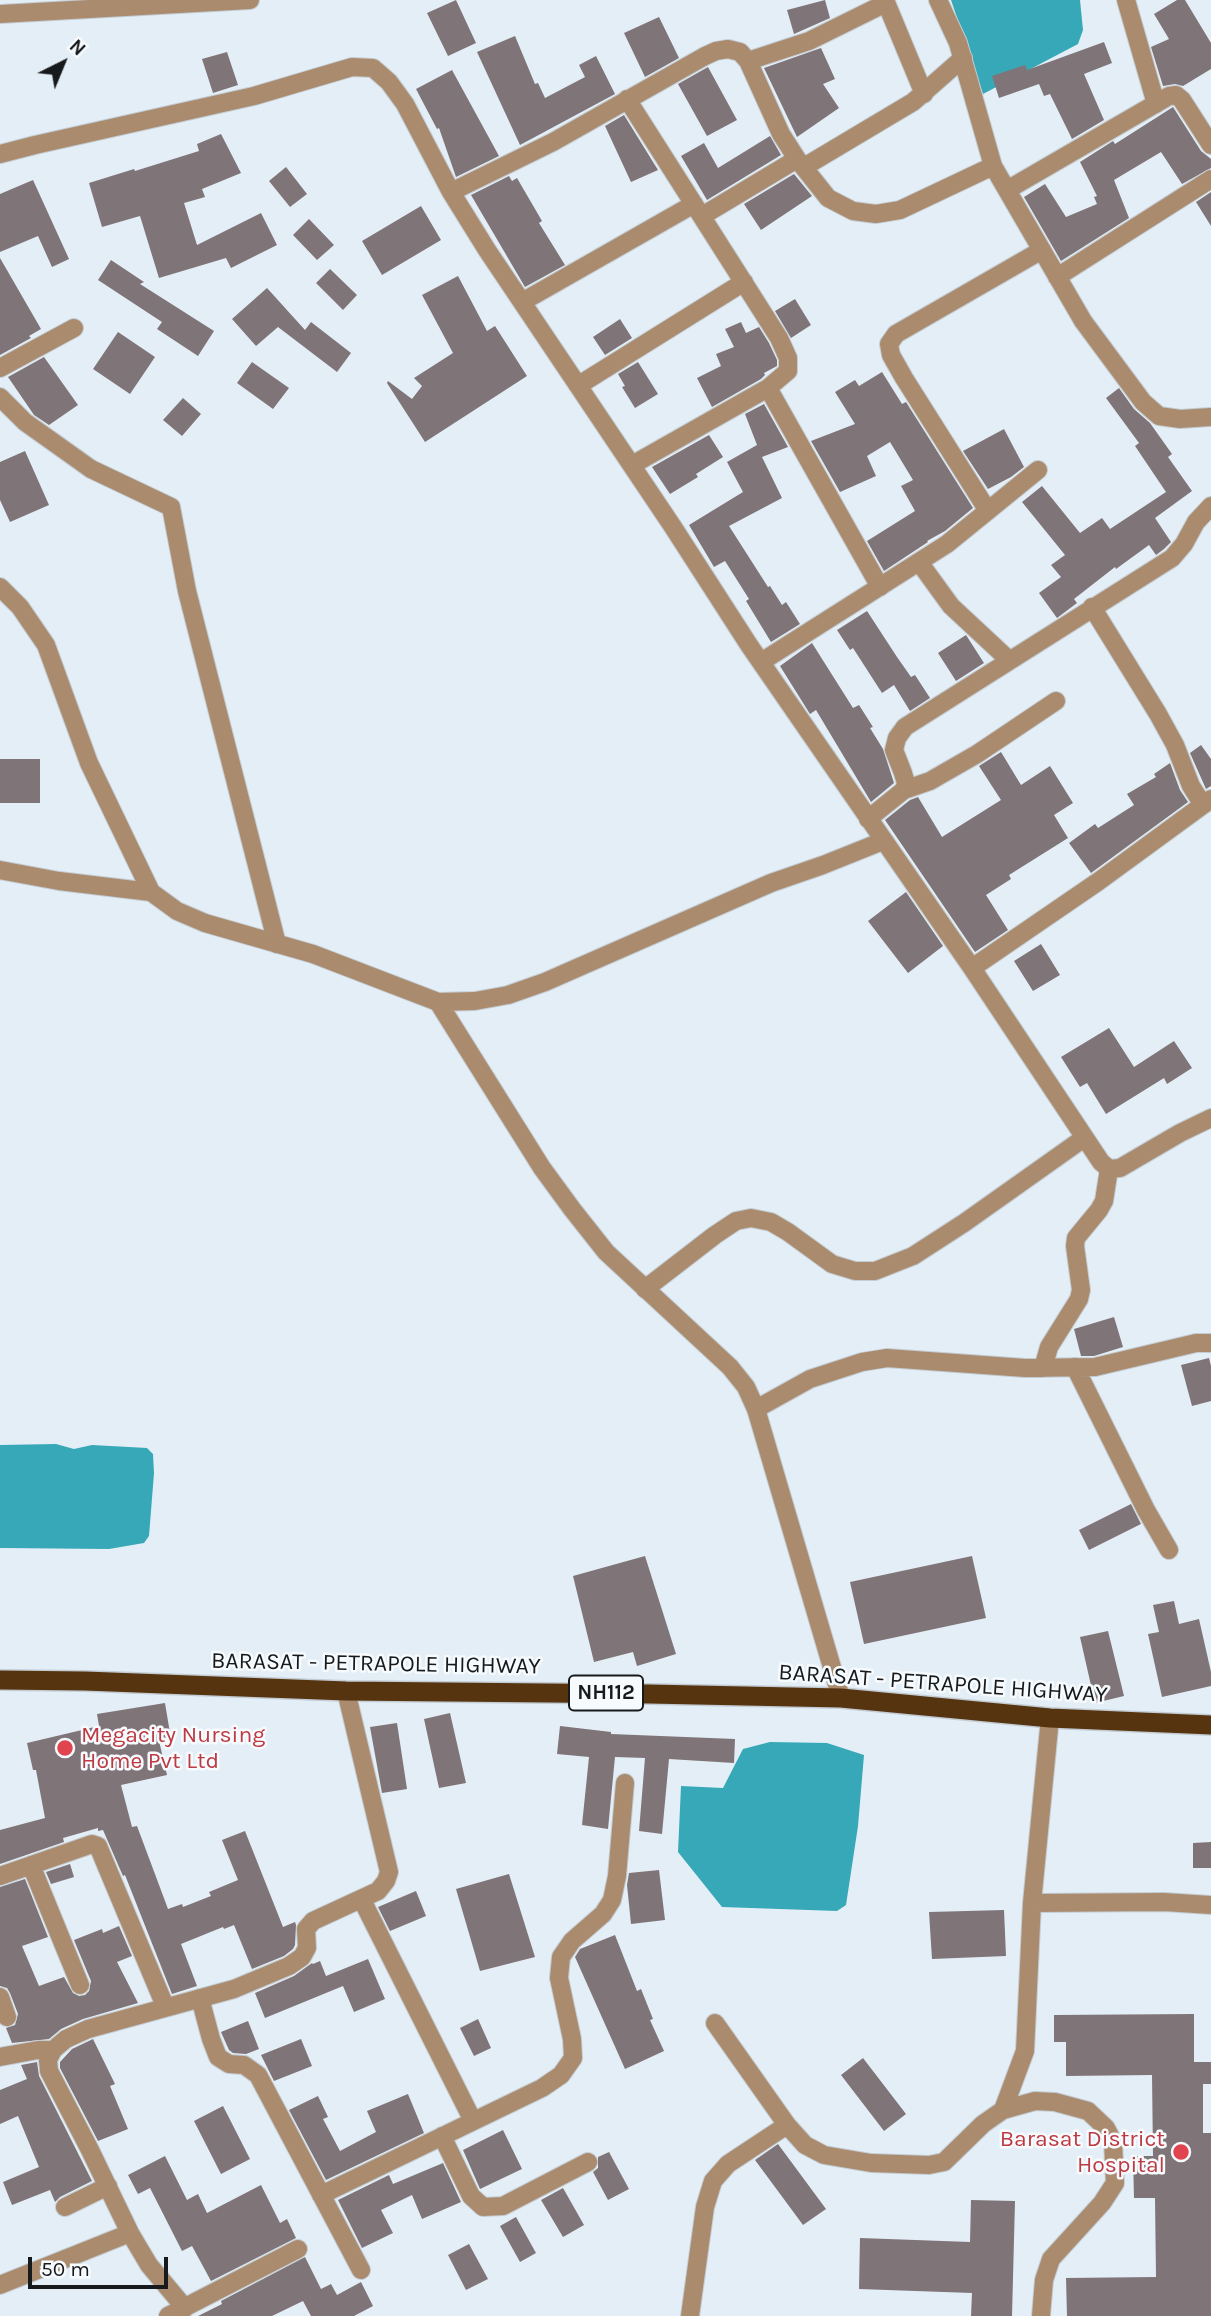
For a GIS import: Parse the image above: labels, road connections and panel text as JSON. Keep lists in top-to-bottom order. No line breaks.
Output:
{"streets":{"highway":["BARASAT - PETRAPOLE HIGHWAY","NH112"]},"places":["Megacity Nursing Home Pvt Ltd","Barasat District Hospital"],"scale_bar":"50 m","north":"top right"}
